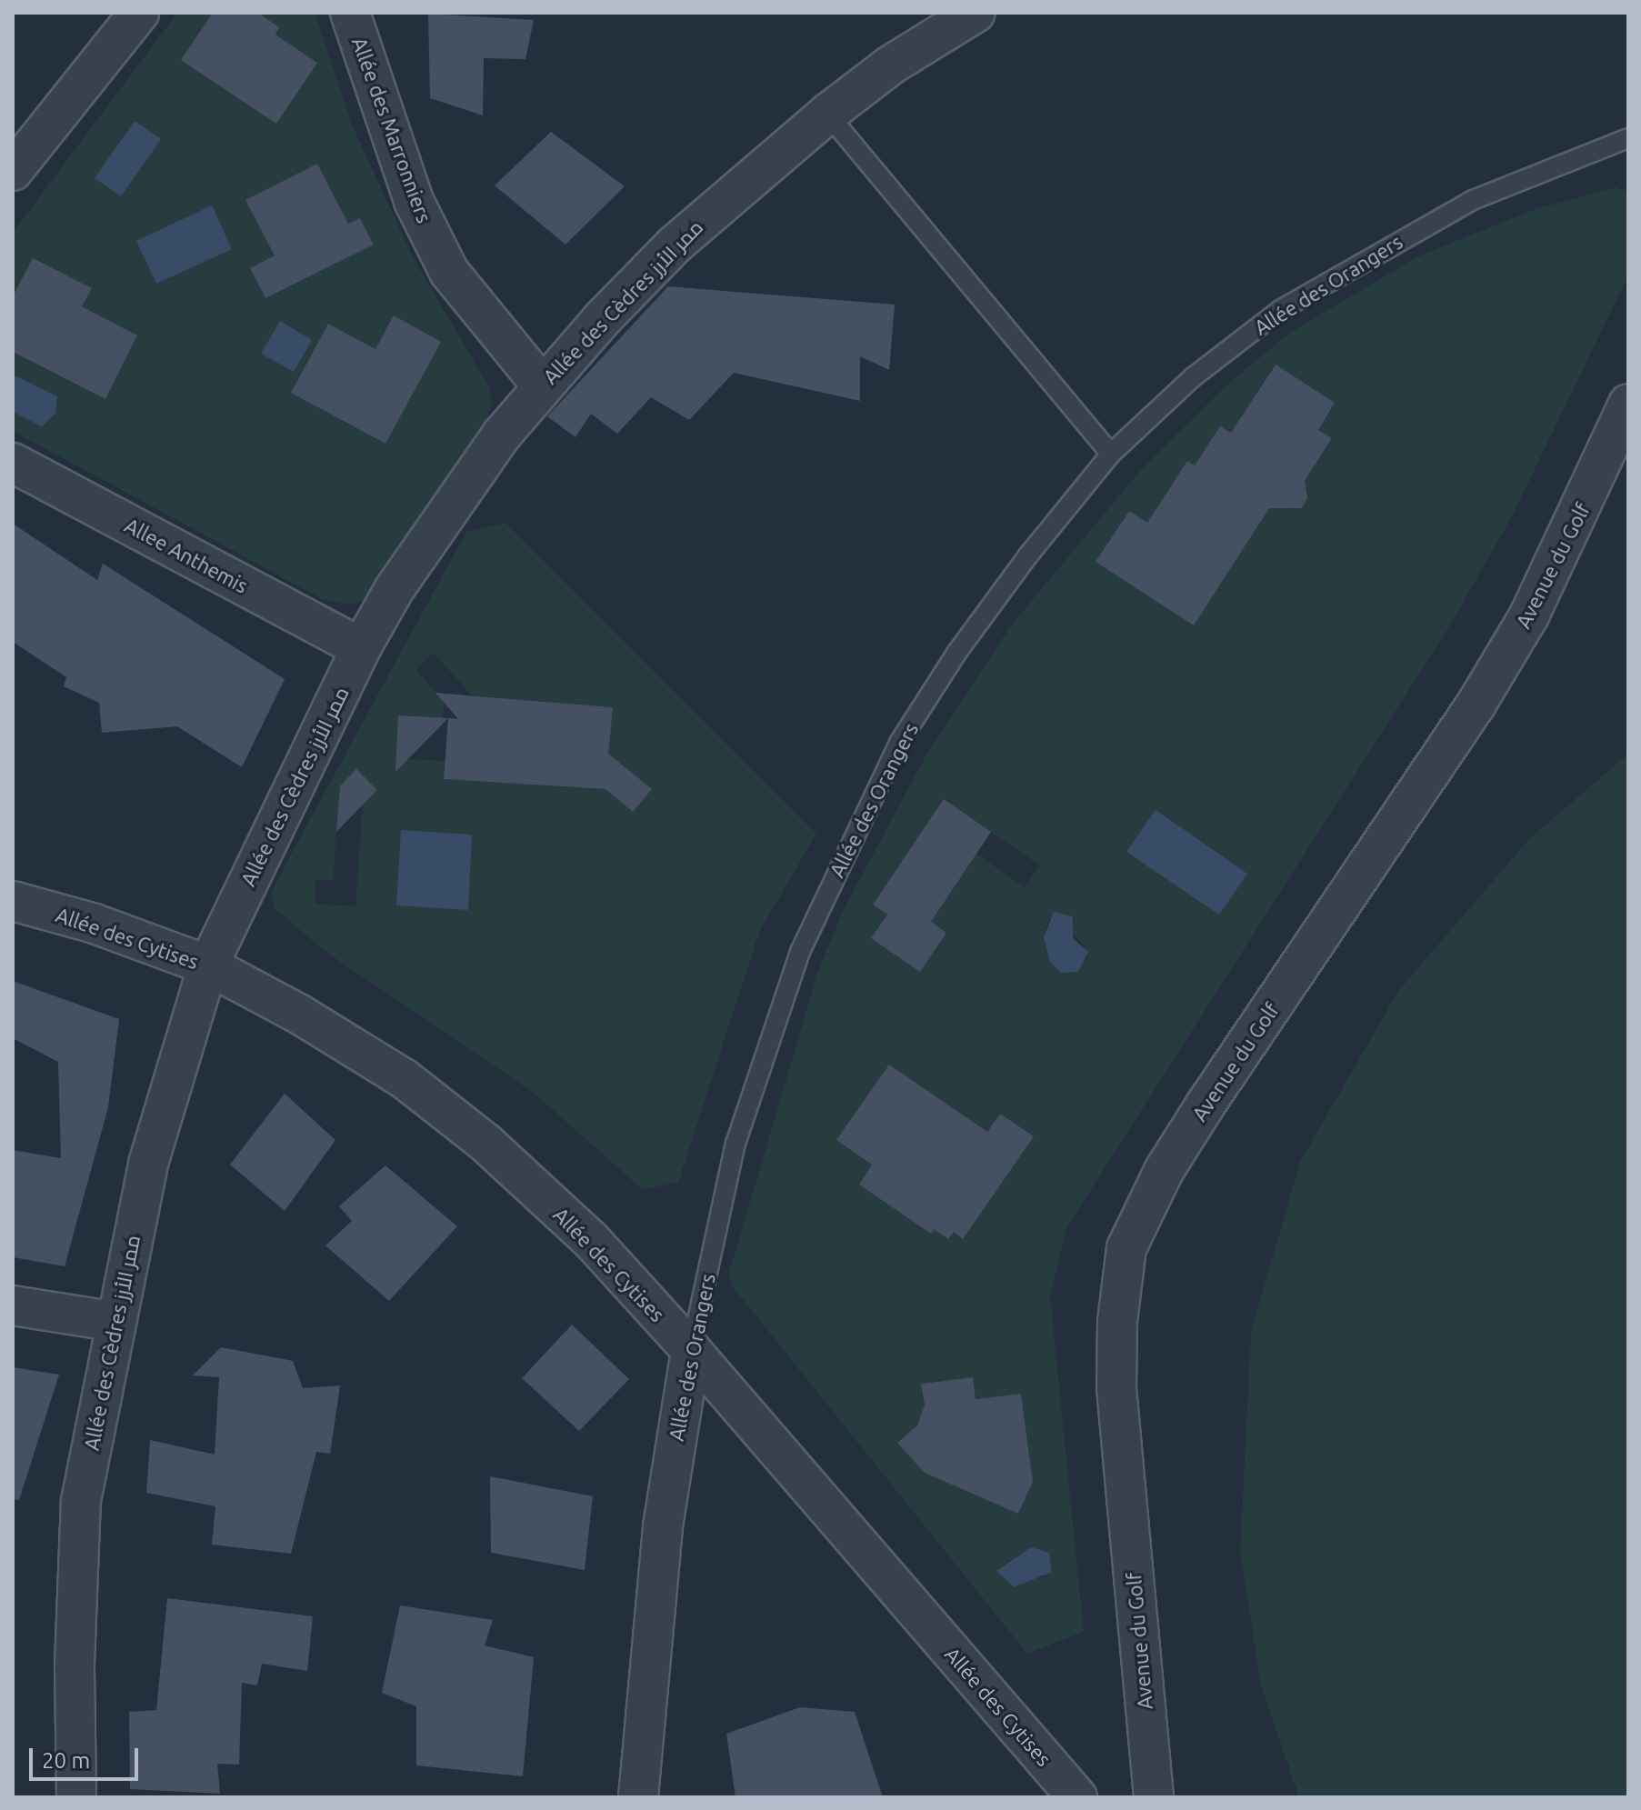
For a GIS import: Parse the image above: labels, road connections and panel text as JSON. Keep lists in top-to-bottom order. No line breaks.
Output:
{"streets":{"street":["Allée des Marronniers","Allée des Orangers","Allée des Cèdres ممر الأرز","Allee Anthemis","Avenue du Golf","Allée des Cytises"]},"crossings":[["Allée des Marronniers","Allée des Cèdres ممر الأرز"],["Allée des Orangers","Allée des Cytises"],["Allée des Cèdres ممر الأرز","Allee Anthemis"],["Allée des Cèdres ممر الأرز","Allée des Cytises"]],"scale_bar":"20 m"}
